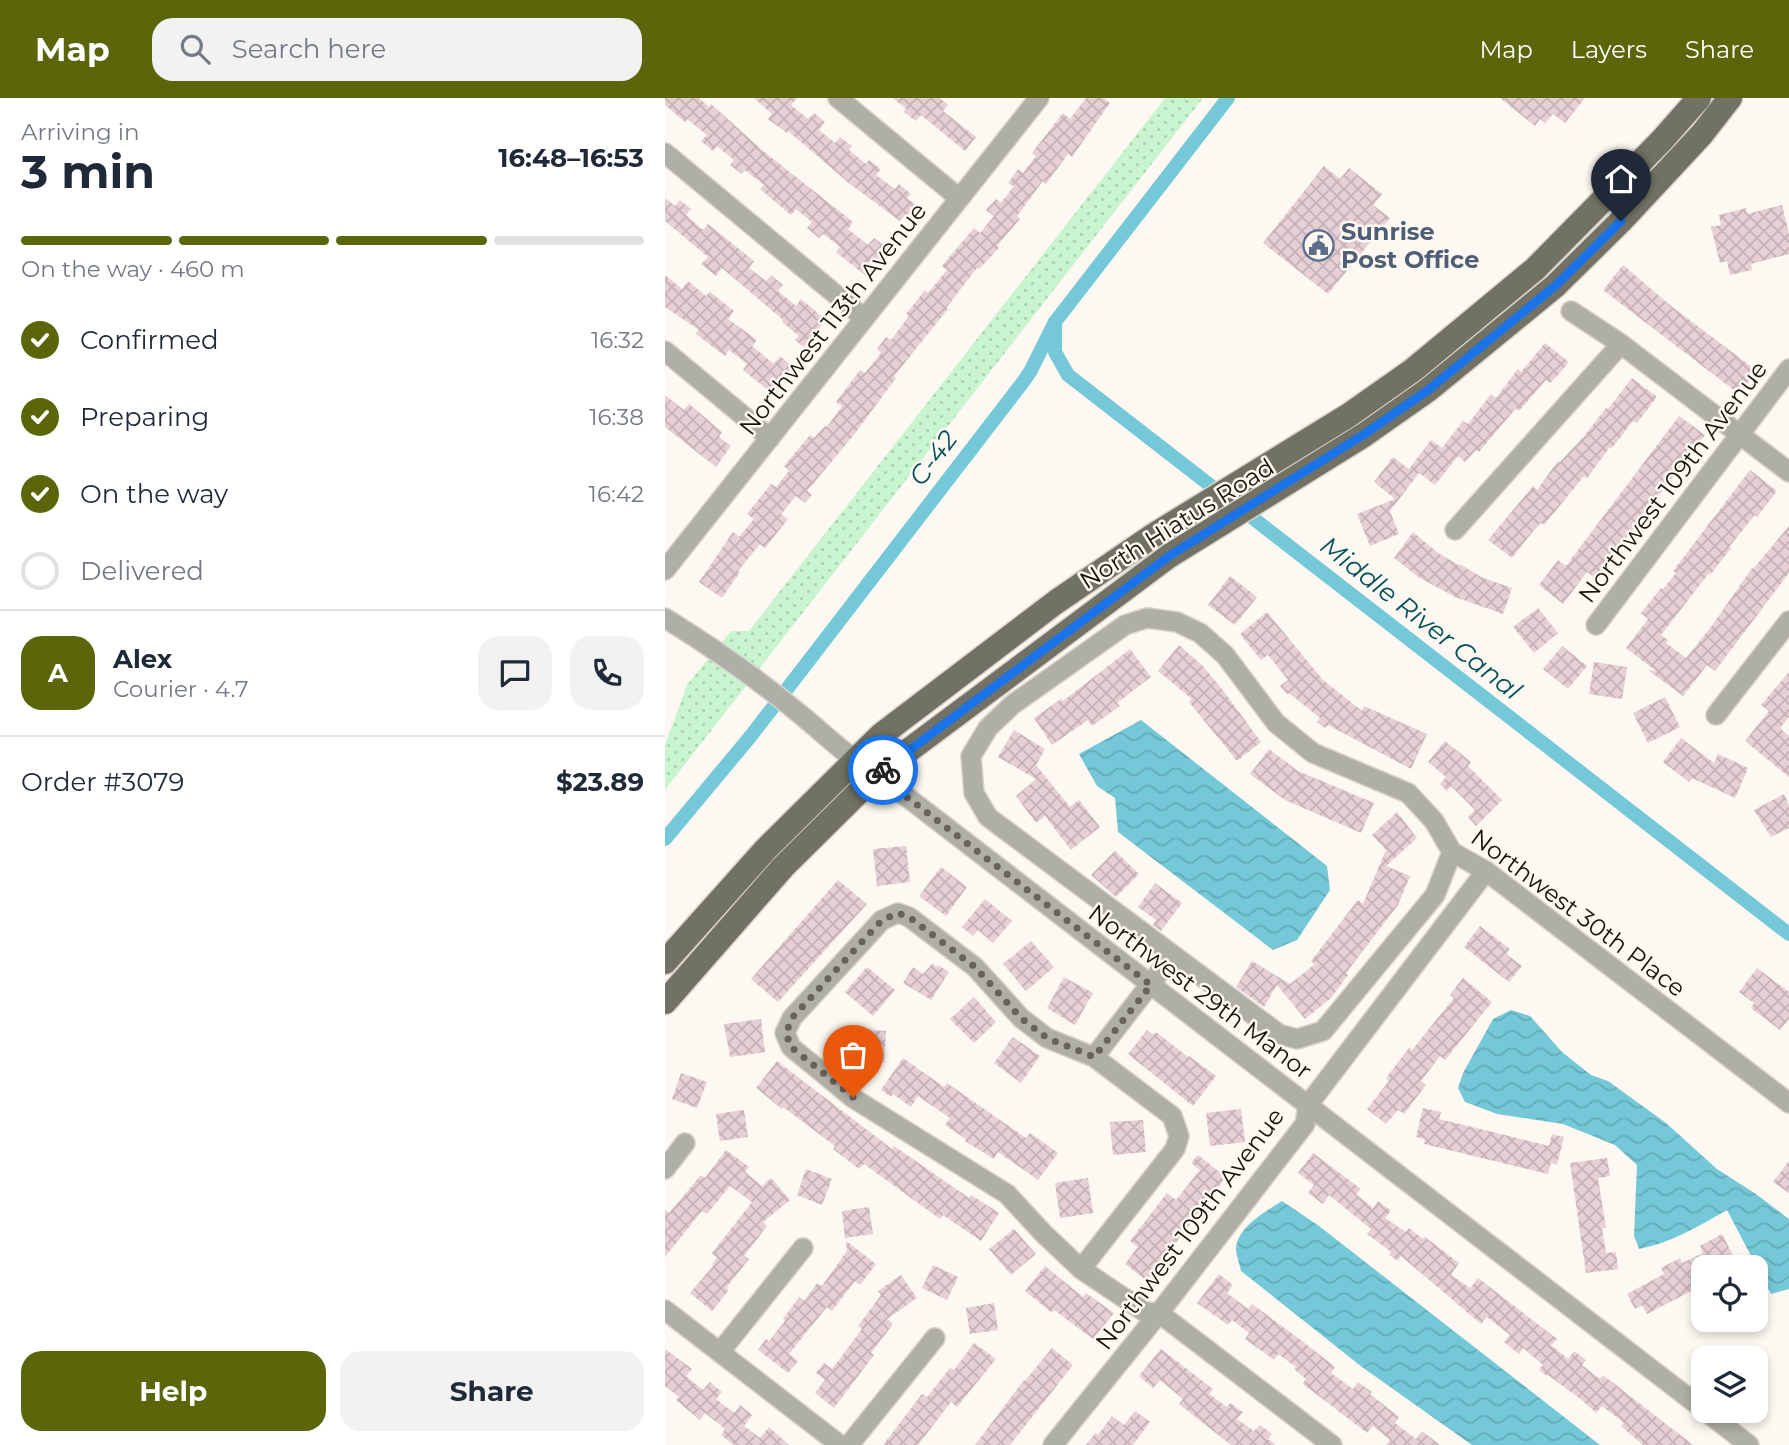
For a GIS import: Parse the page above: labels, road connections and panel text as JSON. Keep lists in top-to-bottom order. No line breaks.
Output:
{"streets":{"main road":["North Hiatus Road"],"street":["Northwest 113th Avenue","Northwest 109th Avenue","Northwest 30th Place","Northwest 29th Manor"]},"crossings":[["Northwest 109th Avenue","Northwest 30th Place"],["Northwest 109th Avenue","Northwest 29th Manor"],["North Hiatus Road","Northwest 29th Manor"],["Northwest 30th Place","Northwest 29th Manor"]],"water":["C-42","Middle River Canal"],"places":{"public building":["Sunrise Post Office"]},"page":{"header":"Map","search":"Search here","nav":["Map","Layers","Share"],"heading":["3 min","Arriving in","16:48–16:53"],"panel":["Alex","Courier · 4.7","Order #3079","$23.89"],"bar":"On the way · 460 m","list":[["Confirmed","16:32"],["Preparing","16:38"],["On the way","16:42"],"Delivered"],"round":"A","buttons":["Help","Share"]}}
